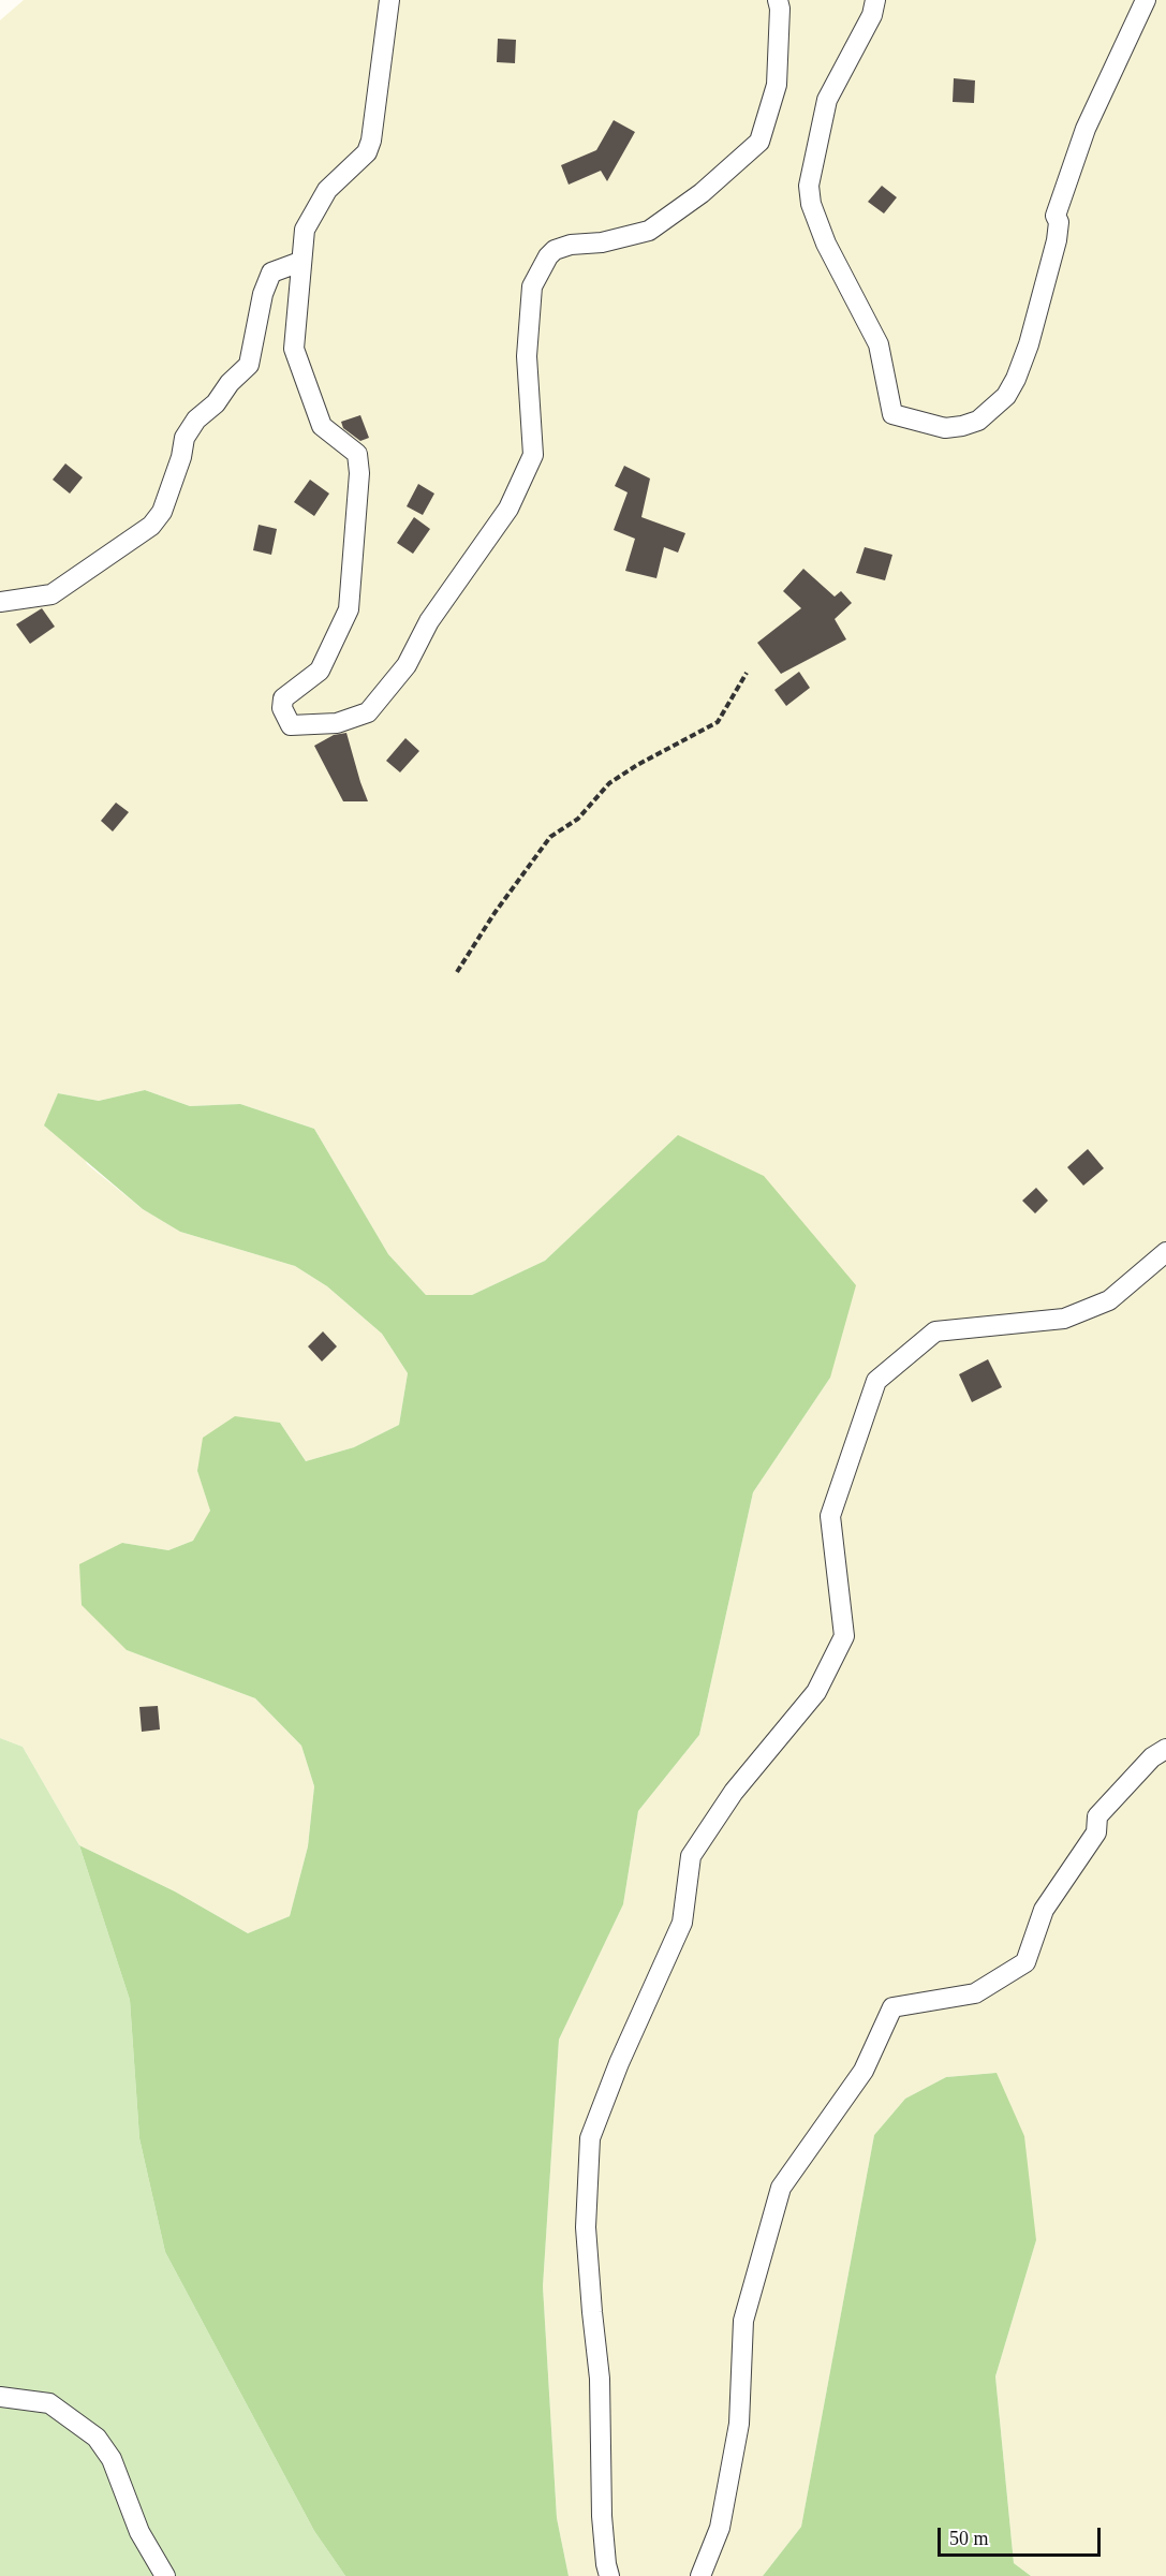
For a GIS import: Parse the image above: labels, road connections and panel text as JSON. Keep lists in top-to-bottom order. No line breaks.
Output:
{"scale_bar":"50 m"}
